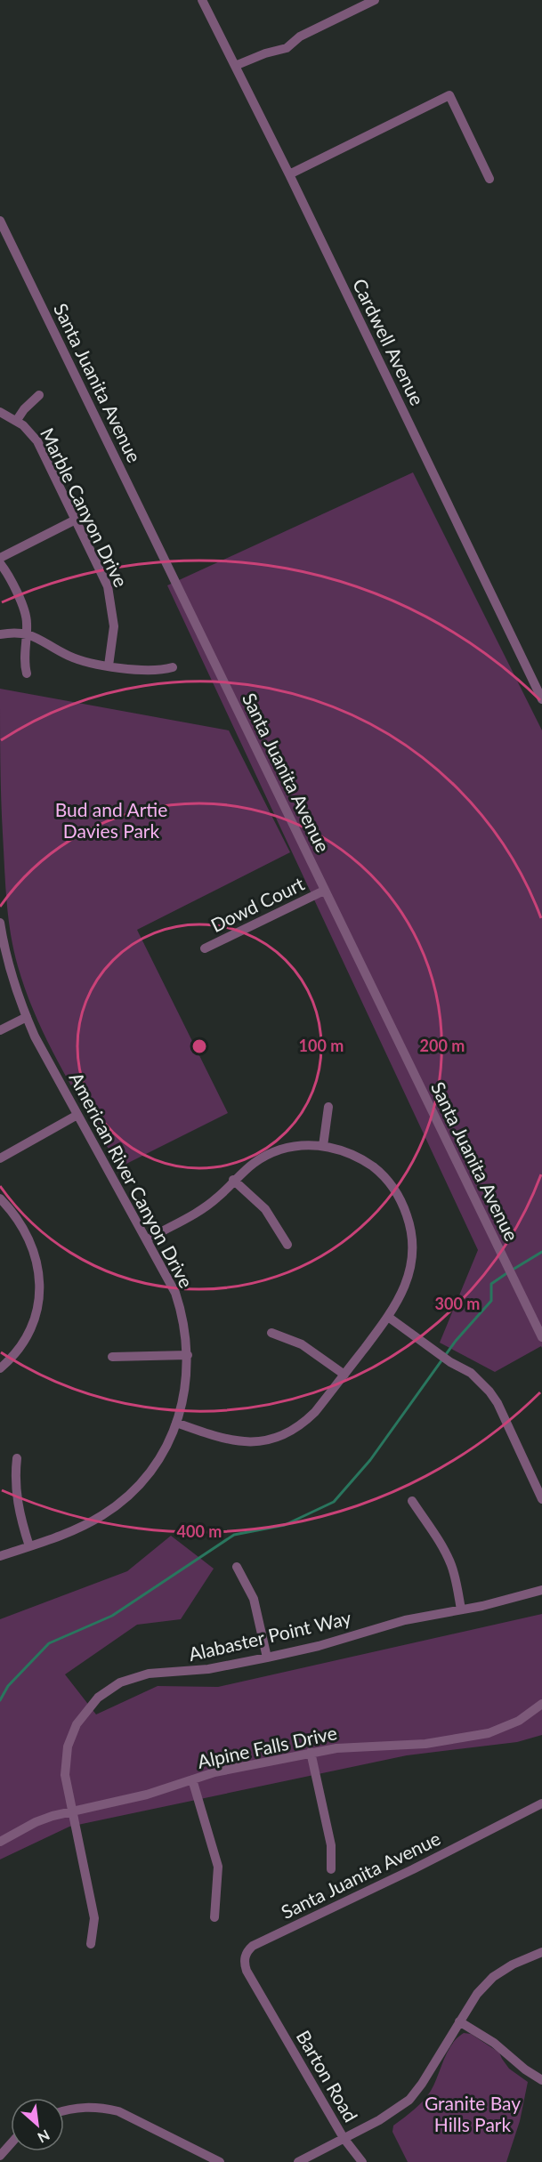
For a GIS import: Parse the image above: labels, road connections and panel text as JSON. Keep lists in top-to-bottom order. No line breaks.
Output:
{"streets":{"street":["Cardwell Avenue","Santa Juanita Avenue","Marble Canyon Drive","Dowd Court","American River Canyon Drive","Alabaster Point Way","Alpine Falls Drive","Barton Road"]},"crossings":[["Santa Juanita Avenue","Dowd Court"],["Santa Juanita Avenue","Barton Road"],["Alabaster Point Way","Alpine Falls Drive"]],"parks":["Bud and Artie Davies Park","Granite Bay Hills Park"],"north":"bottom right","rings":["100 m","200 m","300 m","400 m"]}
